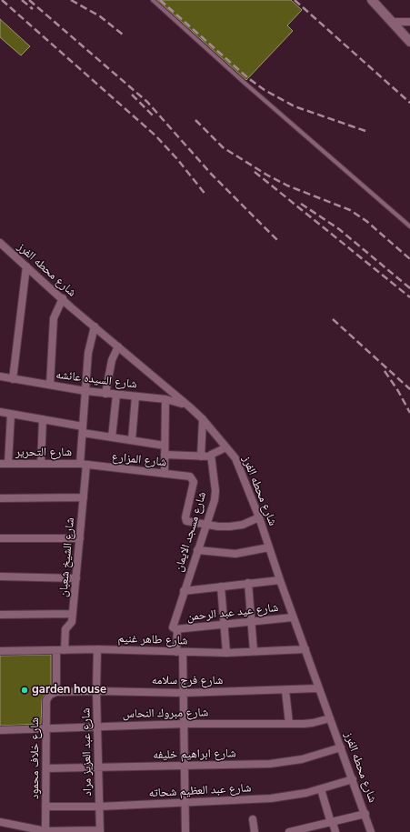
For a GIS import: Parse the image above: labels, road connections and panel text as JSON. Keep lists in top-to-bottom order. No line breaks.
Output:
{"streets":{"street":["شارع محطه الفرز","شارع السيده عائشه","شارع التحرير","شارع المزارع","شارع مسجد الايمان","شارع الشيخ شعبان","شارع عيد عبد الرحمن","شارع طاهر غنيم","شارع فرج سلامه","شارع مبروك النحاس","شارع عبد العزيز مراد","شارع ابراهيم خليفه","شارع خلاف محمود","شارع عبد العظيم شحاته"]},"crossings":[["شارع محطه الفرز","شارع السيده عائشه"],["شارع محطه الفرز","شارع الشيخ شعبان"],["شارع محطه الفرز","شارع عيد عبد الرحمن"],["شارع محطه الفرز","شارع طاهر غنيم"],["شارع محطه الفرز","شارع فرج سلامه"],["شارع محطه الفرز","شارع مبروك النحاس"],["شارع محطه الفرز","شارع ابراهيم خليفه"],["شارع محطه الفرز","شارع عبد العظيم شحاته"],["شارع السيده عائشه","شارع الشيخ شعبان"],["شارع التحرير","شارع المزارع"],["شارع التحرير","شارع الشيخ شعبان"],["شارع المزارع","شارع مسجد الايمان"],["شارع المزارع","شارع الشيخ شعبان"],["شارع مسجد الايمان","شارع عيد عبد الرحمن"],["شارع الشيخ شعبان","شارع طاهر غنيم"],["شارع طاهر غنيم","شارع عبد العزيز مراد"],["شارع فرج سلامه","شارع عبد العزيز مراد"],["شارع فرج سلامه","شارع خلاف محمود"],["شارع مبروك النحاس","شارع عبد العزيز مراد"],["شارع مبروك النحاس","شارع خلاف محمود"],["شارع عبد العزيز مراد","شارع ابراهيم خليفه"],["شارع عبد العزيز مراد","شارع عبد العظيم شحاته"],["شارع ابراهيم خليفه","شارع خلاف محمود"],["شارع خلاف محمود","شارع عبد العظيم شحاته"]],"places":["garden house"]}
